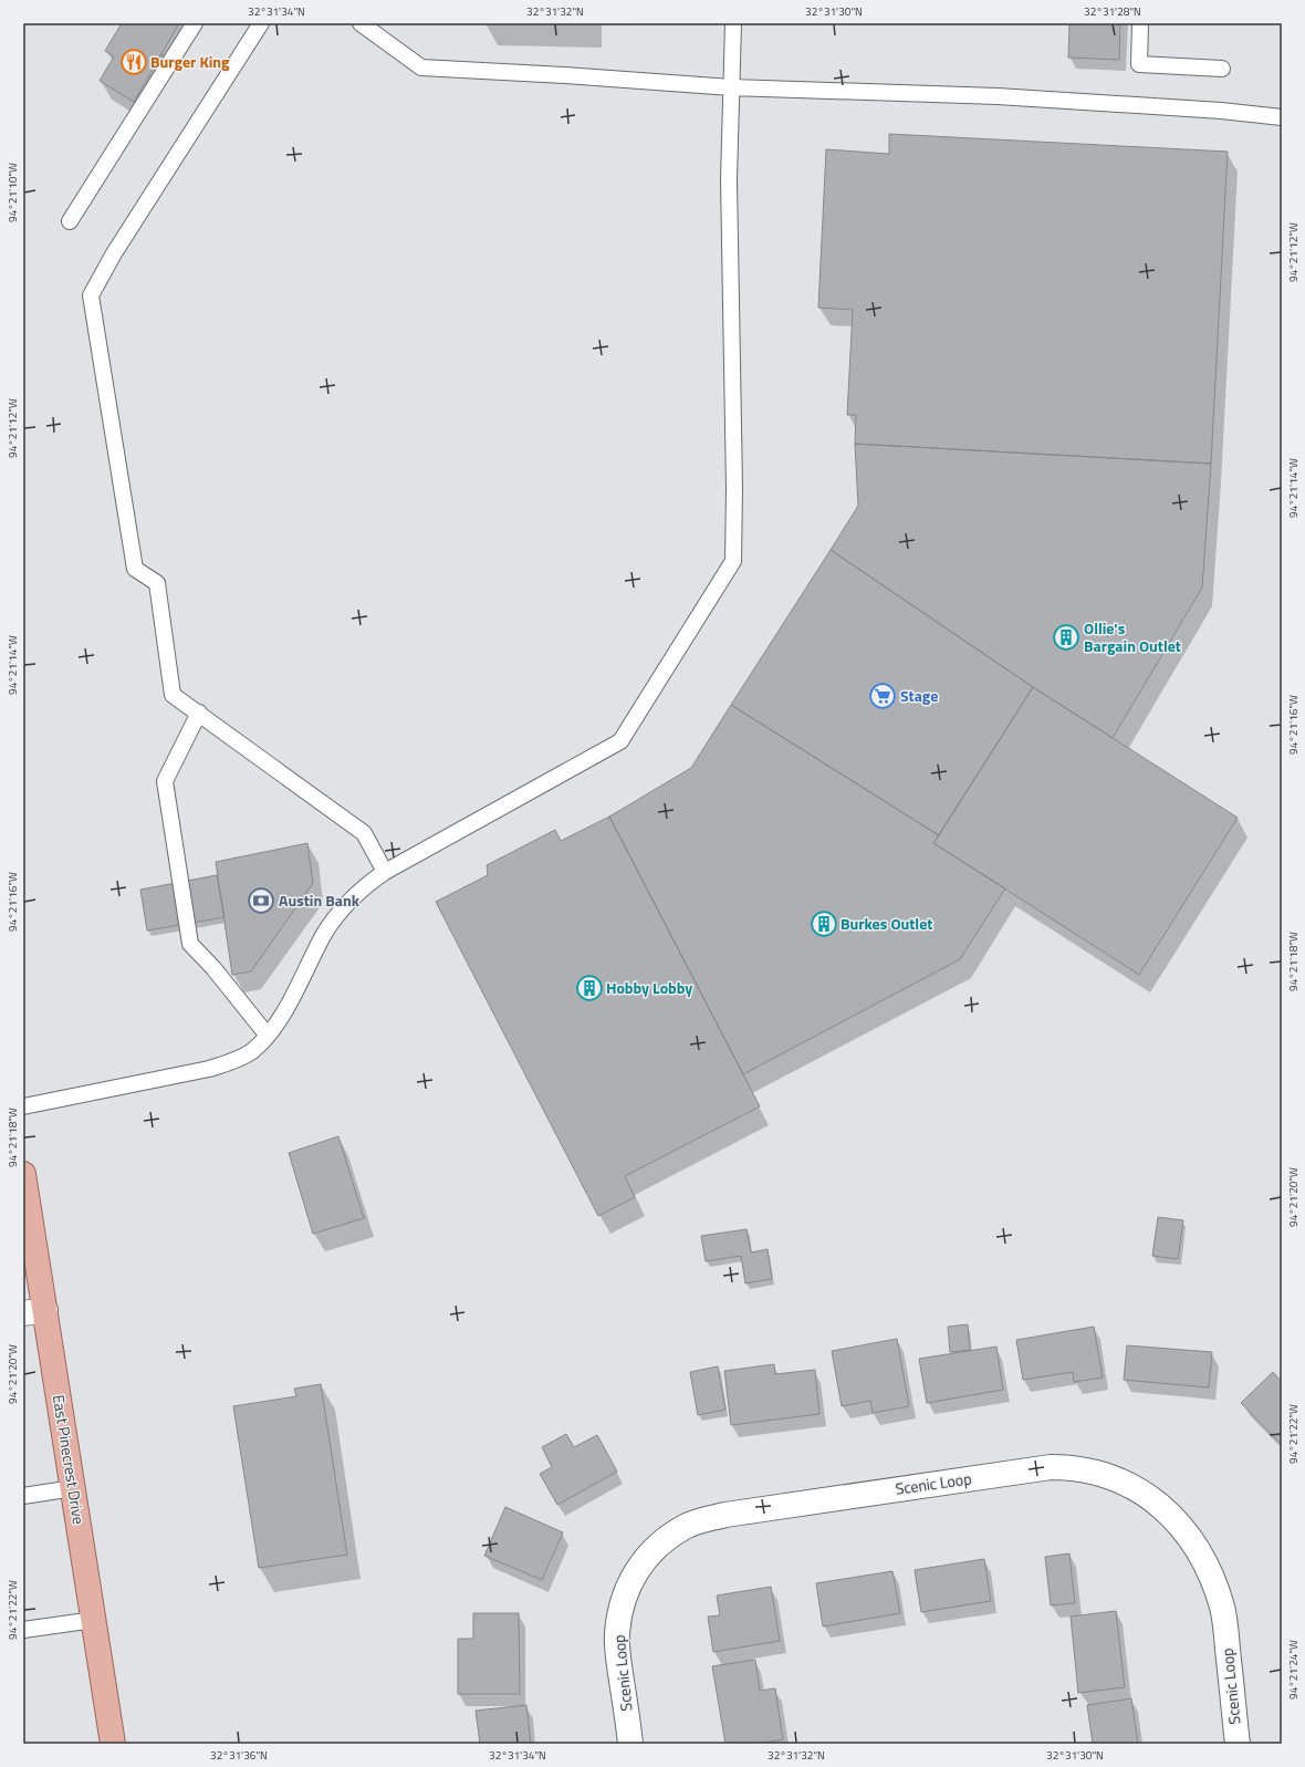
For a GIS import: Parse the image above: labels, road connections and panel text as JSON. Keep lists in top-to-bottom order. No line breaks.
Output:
{"streets":{"main road":["East Pinecrest Drive"],"street":["Scenic Loop"]},"places":{"restaurant":["Burger King"],"building":["Ollie's Bargain Outlet","Burkes Outlet","Hobby Lobby"],"supermarket":["Stage"],"bank":["Austin Bank"]},"coordinates":["32°31'34\"N","32°31'32\"N","32°31'30\"N","32°31'28\"N","94°21'10\"W","94°21'12\"W","94°21'14\"W","94°21'16\"W","94°21'18\"W","94°21'20\"W","94°21'22\"W","94°21'24\"W","32°31'36\"N"]}
